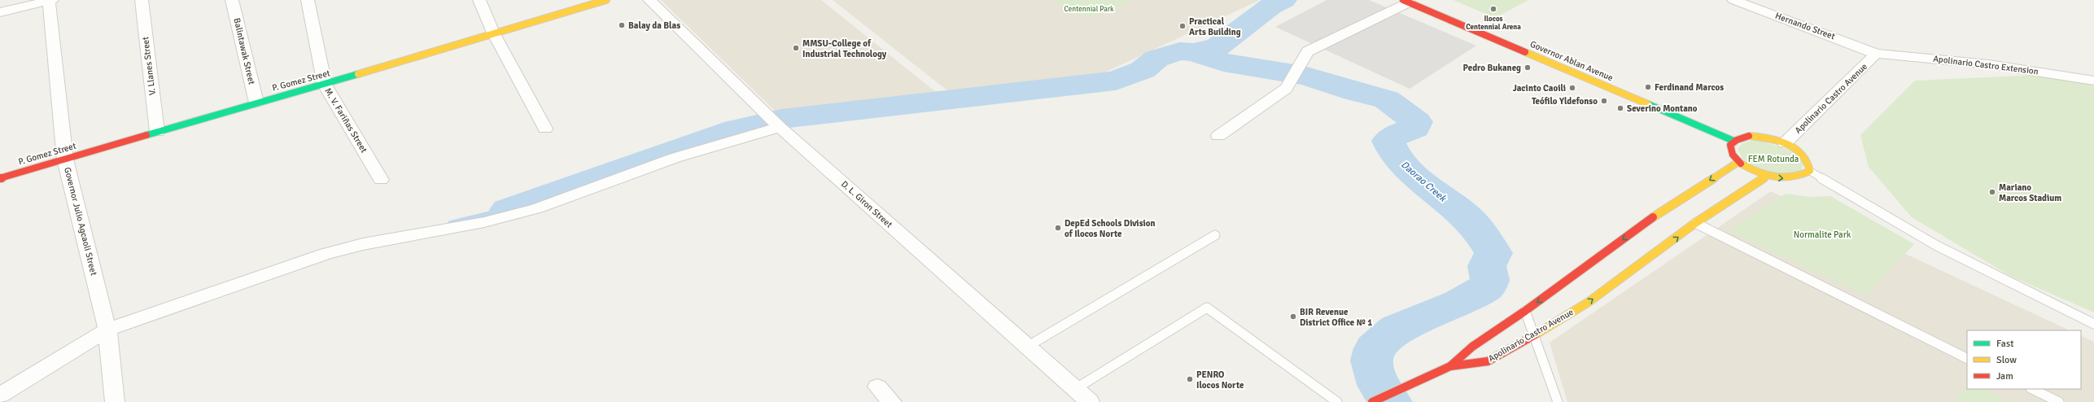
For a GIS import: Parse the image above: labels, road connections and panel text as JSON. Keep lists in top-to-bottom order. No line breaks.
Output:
{"streets":{"main road":["Governor Ablan Avenue","P. Gomez Street","Apolinario Castro Avenue"],"street":["Hernando Street","Balintawak Street","Apolinario Castro Extension","V. Llanes Street","M. V. Fariñas Street","D. L. Giron Street","Governor Julio Agcaoli Street"]},"crossings":[["Hernando Street","Apolinario Castro Extension"],["Hernando Street","Apolinario Castro Avenue"],["Balintawak Street","P. Gomez Street"],["Apolinario Castro Extension","Apolinario Castro Avenue"],["V. Llanes Street","P. Gomez Street"],["P. Gomez Street","M. V. Fariñas Street"],["P. Gomez Street","Governor Julio Agcaoli Street"]],"one_way":["Apolinario Castro Avenue"],"water":["Daorao Creek"],"parks":["Centennial Park","FEM Rotunda","Normalite Park"],"places":["Ilocos Centennial Arena","Balay da Blas","Practical Arts Building","MMSU-College of Industrial Technology","Pedro Bukaneg","Ferdinand Marcos","Jacinto Caoili","Teófilo Yldefonso","Severino Montano","Mariano Marcos Stadium","DepEd Schools Division of Ilocos Norte","BIR Revenue District Office № 1","PENRO Ilocos Norte"],"legend":["Fast","Slow","Jam"]}
